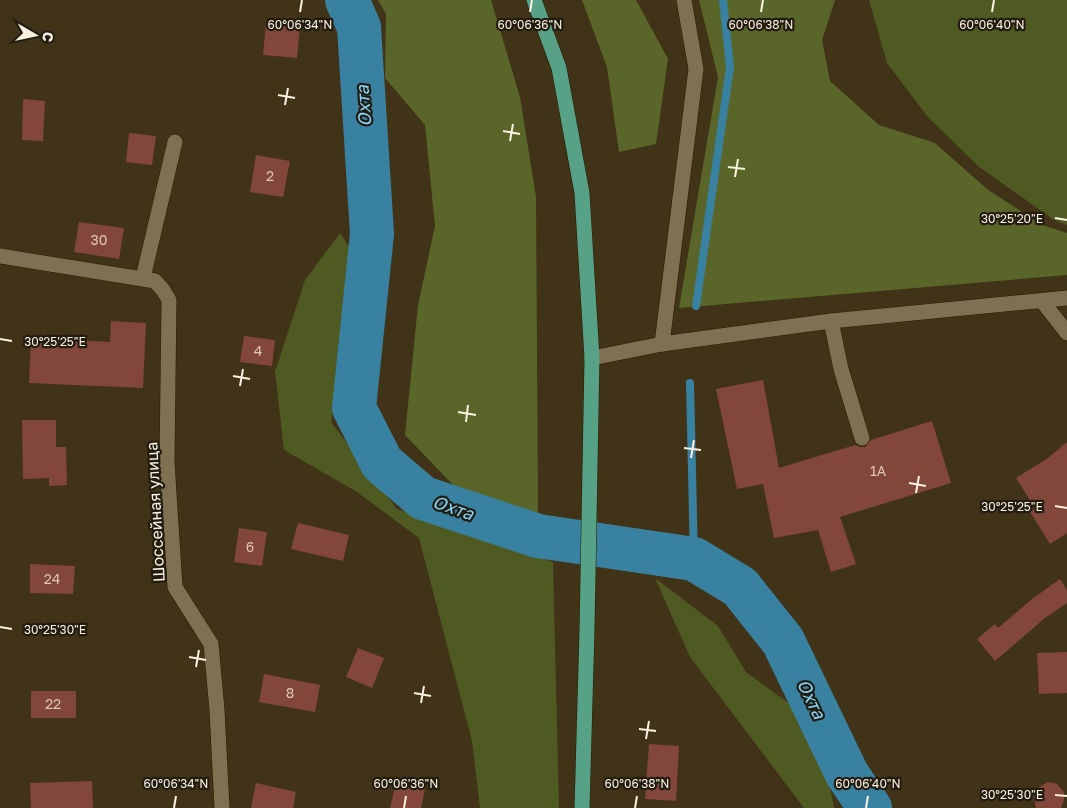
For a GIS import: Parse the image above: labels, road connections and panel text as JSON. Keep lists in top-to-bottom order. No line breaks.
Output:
{"streets":{"street":["Шоссейная улица"]},"water":["Охта"],"house_numbers":["2","30","4","1А","6","24","8","22"],"north":"right","coordinates":["60°06'34\"N","60°06'36\"N","60°06'38\"N","60°06'40\"N","30°25'20\"E","30°25'25\"E","30°25'30\"E"]}
